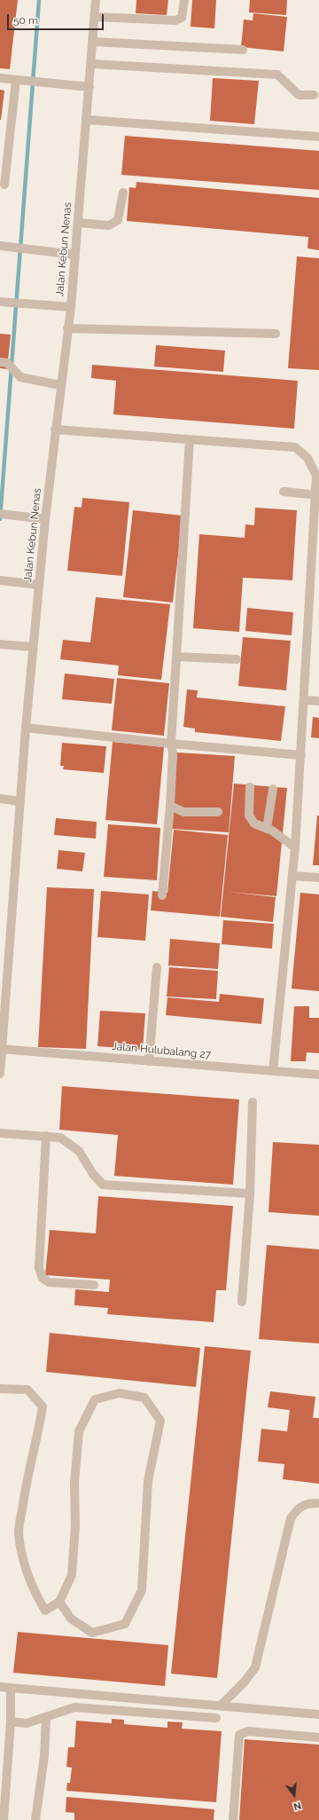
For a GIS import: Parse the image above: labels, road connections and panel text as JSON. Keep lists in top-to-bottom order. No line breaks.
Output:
{"streets":{"street":["Jalan Kebun Nenas","Jalan Hulubalang 27"]},"crossings":[["Jalan Kebun Nenas","Jalan Hulubalang 27"]],"scale_bar":"50 m","north":"bottom"}
